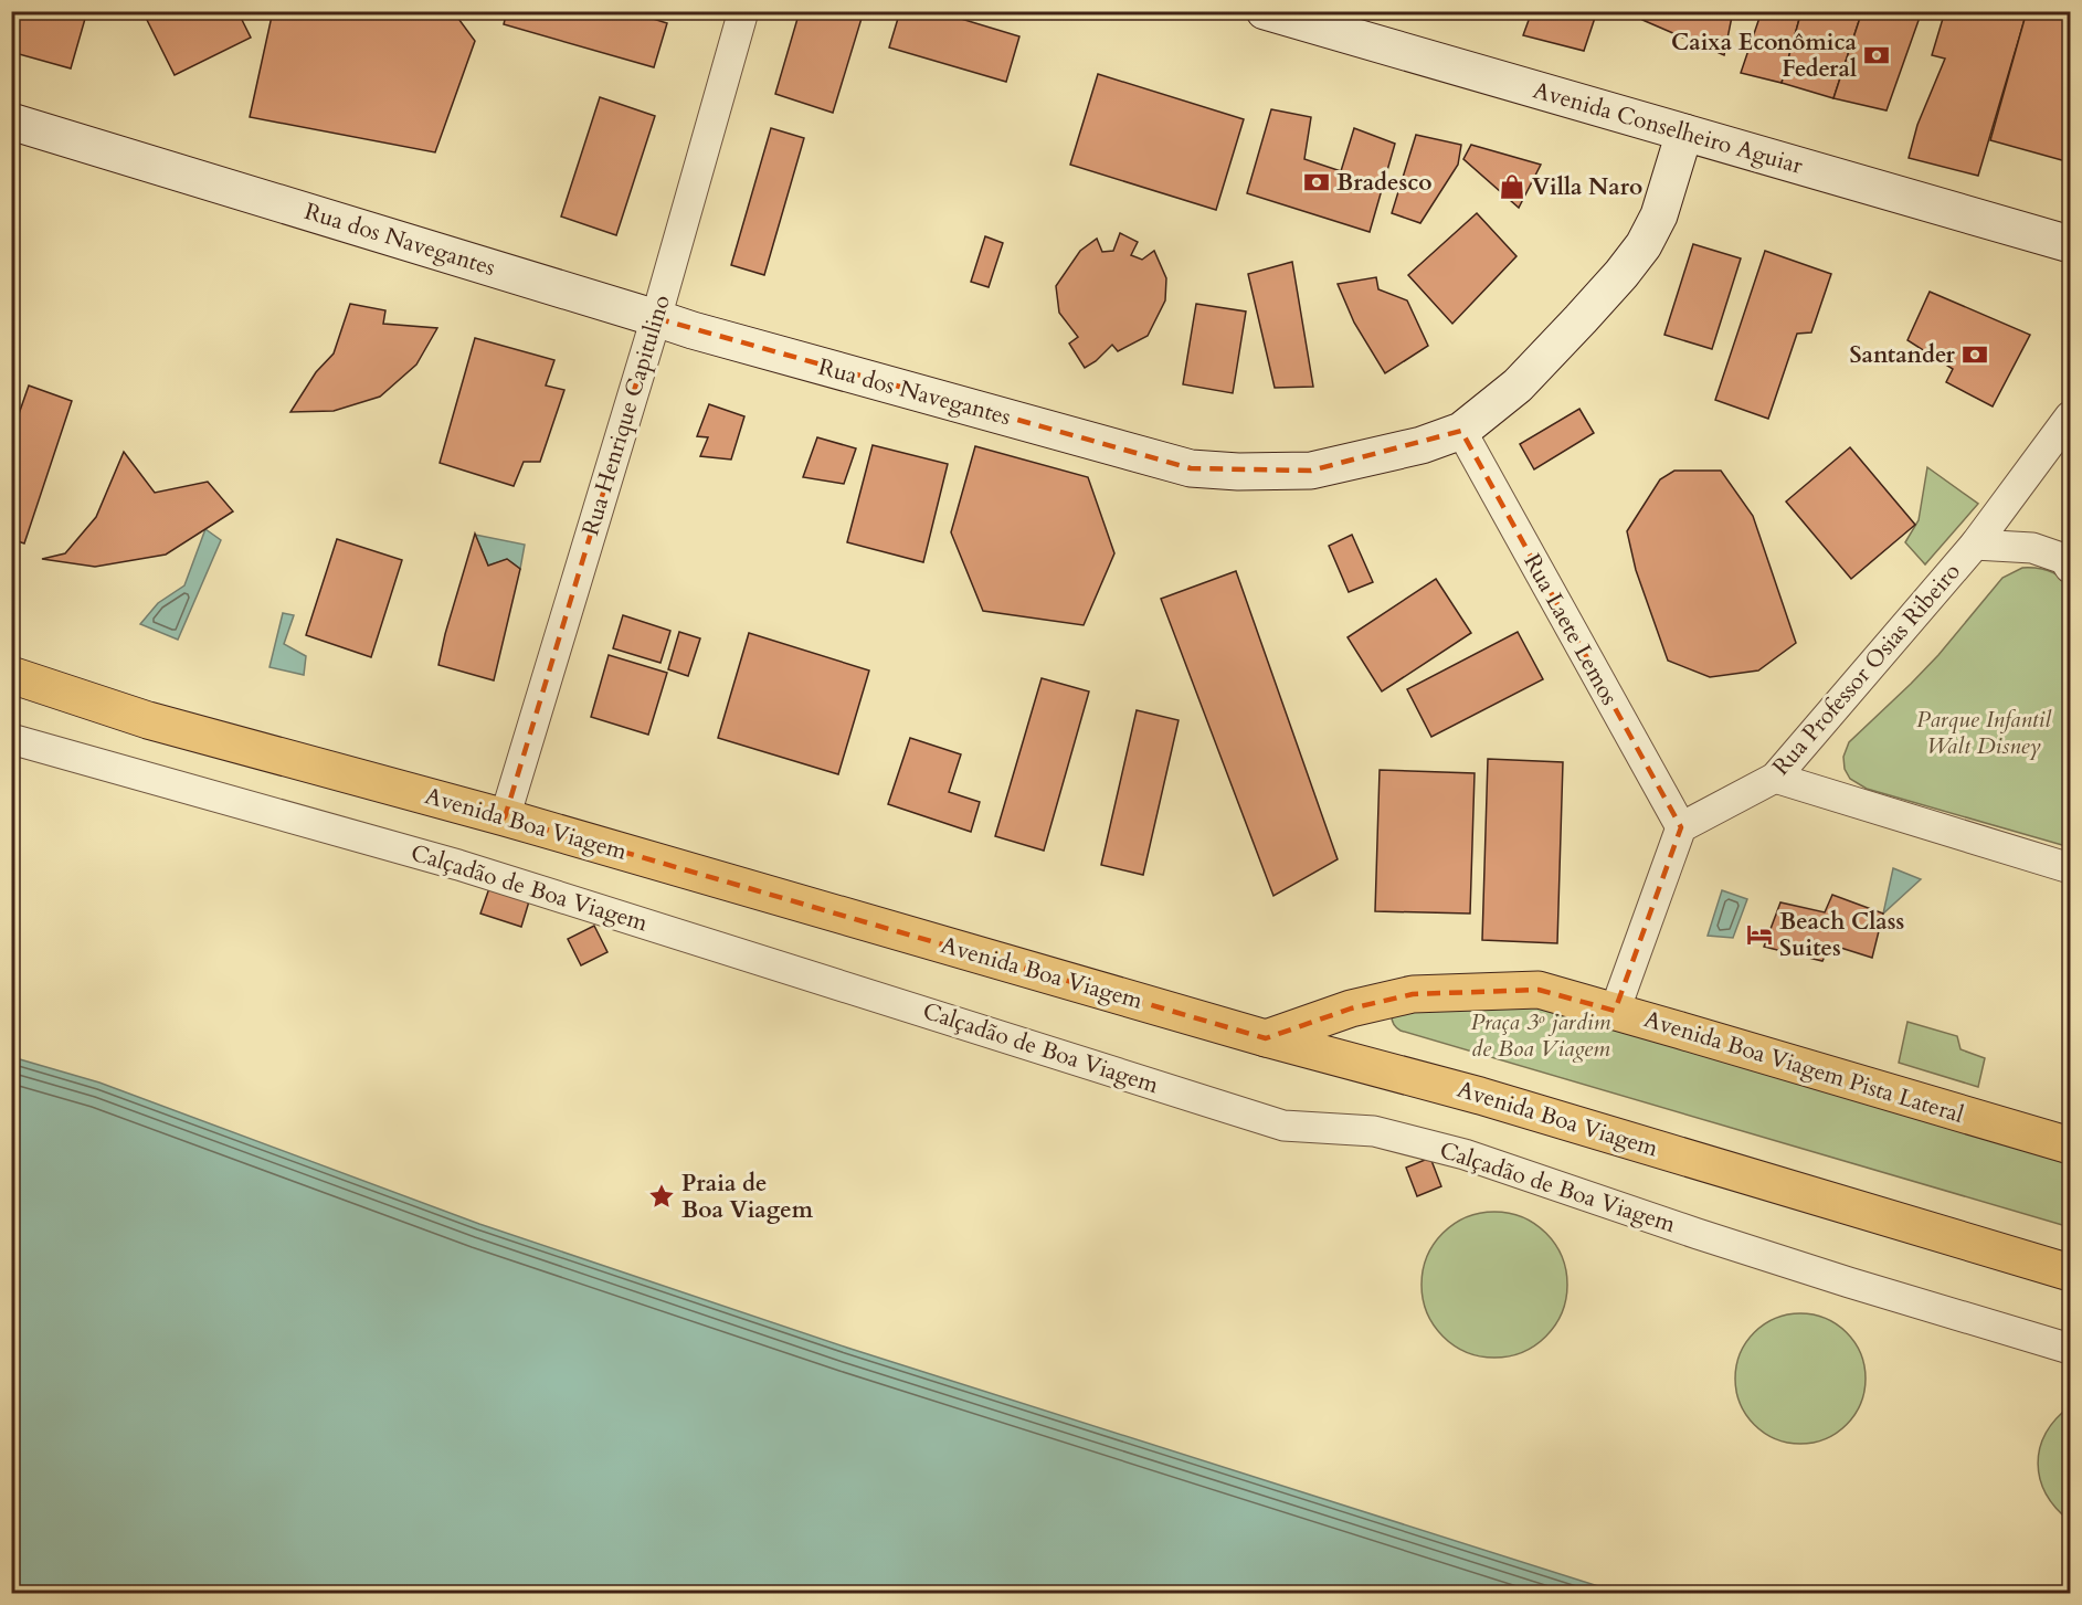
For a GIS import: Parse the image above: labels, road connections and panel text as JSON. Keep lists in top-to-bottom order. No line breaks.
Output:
{"streets":{"main road":["Avenida Conselheiro Aguiar","Rua dos Navegantes","Avenida Boa Viagem","Avenida Boa Viagem Pista Lateral"],"street":["Rua Henrique Capitulino","Rua Laete Lemos","Rua Professor Osias Ribeiro","Calçadão de Boa Viagem"]},"crossings":[["Avenida Conselheiro Aguiar","Rua dos Navegantes"],["Rua dos Navegantes","Rua Henrique Capitulino"],["Rua dos Navegantes","Rua Laete Lemos"],["Rua Henrique Capitulino","Avenida Boa Viagem"],["Rua Laete Lemos","Rua Professor Osias Ribeiro"],["Avenida Boa Viagem","Avenida Boa Viagem Pista Lateral"]],"parks":["Parque Infantil Walt Disney","Praça 3º jardim de Boa Viagem"],"places":{"bank":["Caixa Econômica Federal","Bradesco","Santander"],"shop":["Villa Naro"],"hotel":["Beach Class Suites"],"place":["Praia de Boa Viagem"]}}
